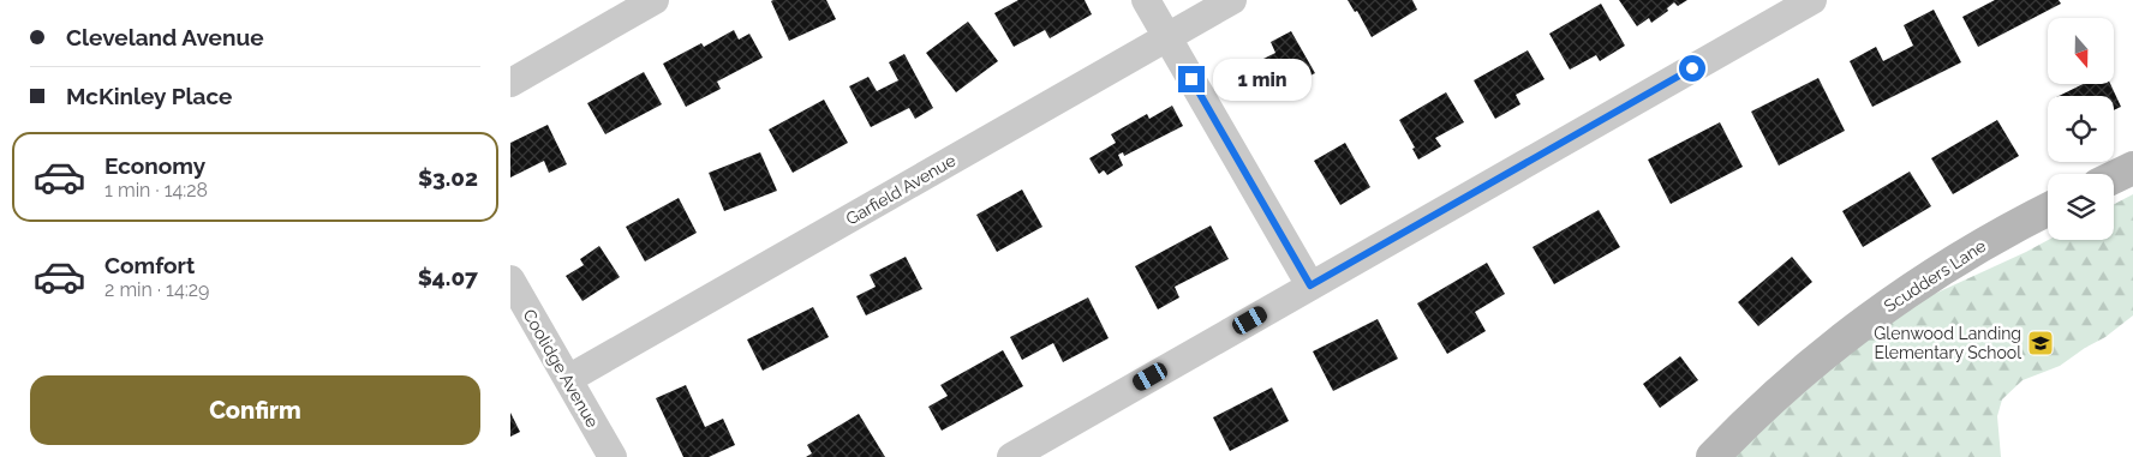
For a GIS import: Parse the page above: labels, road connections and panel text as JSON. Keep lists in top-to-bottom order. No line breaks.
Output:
{"streets":{"street":["Garfield Avenue","Scudders Lane","Coolidge Avenue"]},"crossings":[["Garfield Avenue","Coolidge Avenue"]],"places":{"school or university":["Glenwood Landing Elementary School"]},"north":"bottom","page":{"banner":["Cleveland Avenue","McKinley Place"],"bubble":"1 min","list":[{"name":"Economy","note":"1 min · 14:28","value":"$3.02"},{"name":"Comfort","note":"2 min · 14:29","value":"$4.07"}],"buttons":"Confirm"}}
